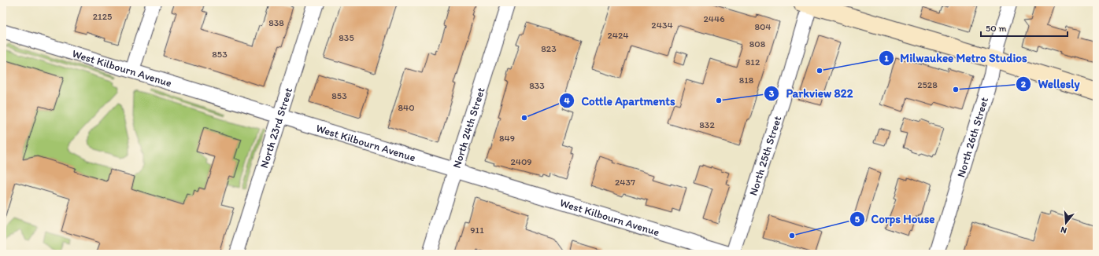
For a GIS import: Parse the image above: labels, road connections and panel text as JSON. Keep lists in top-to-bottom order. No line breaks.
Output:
{"streets":{"street":["West Kilbourn Avenue","North 23rd Street","North 24th Street","North 26th Street","North 25th Street"]},"crossings":[["West Kilbourn Avenue","North 23rd Street"],["West Kilbourn Avenue","North 24th Street"]],"places":["Milwaukee Metro Studios","Wellesly","Parkview 822","Cottle Apartments","Corps House"],"house_numbers":["2125","2446","838","2434","804","2424","835","808","823","853","812","818","2528","833","853","840","832","849","2409","2437","911"],"scale_bar":"50 m","north":"bottom"}
